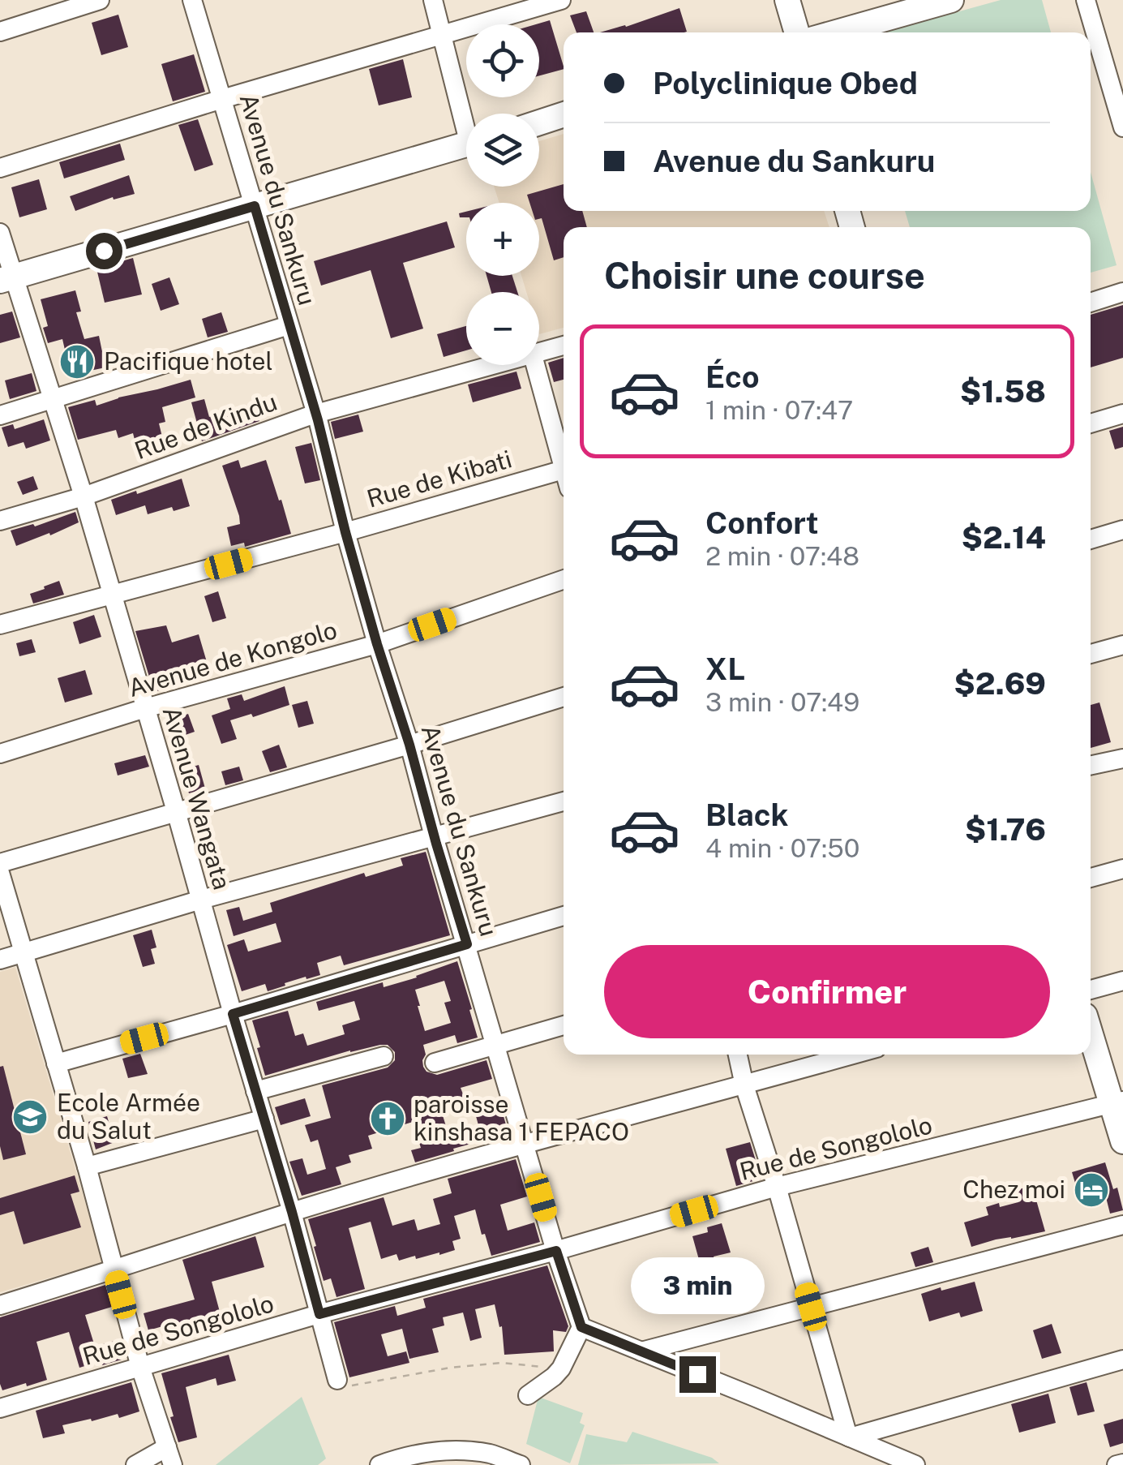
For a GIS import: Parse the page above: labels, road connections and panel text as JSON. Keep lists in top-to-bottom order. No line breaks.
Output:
{"streets":{"street":["Avenue du Sankuru","Rue de Kindu","Rue de Kibati","Avenue de Kongolo","Avenue Wangata","Rue de Songololo"]},"crossings":[["Avenue du Sankuru","Rue de Kindu"],["Avenue du Sankuru","Rue de Kibati"],["Avenue du Sankuru","Avenue de Kongolo"],["Avenue du Sankuru","Rue de Songololo"],["Rue de Kindu","Avenue Wangata"],["Rue de Kibati","Avenue Wangata"],["Avenue de Kongolo","Avenue Wangata"],["Avenue Wangata","Rue de Songololo"]],"places":{"restaurant":["Pacifique hotel"],"school or university":["Ecole Armée du Salut"],"church":["paroisse kinshasa 1 FEPACO"],"hotel":["Chez moi"]},"page":{"map_buttons":["+","−"],"banner":["Polyclinique Obed","Avenue du Sankuru"],"heading":"Choisir une course","list":[{"name":"Éco","note":"1 min · 07:47","value":"$1.58"},{"name":"Confort","note":"2 min · 07:48","value":"$2.14"},{"name":"XL","note":"3 min · 07:49","value":"$2.69"},{"name":"Black","note":"4 min · 07:50","value":"$1.76"}],"buttons":"Confirmer","bubble":"3 min"}}
